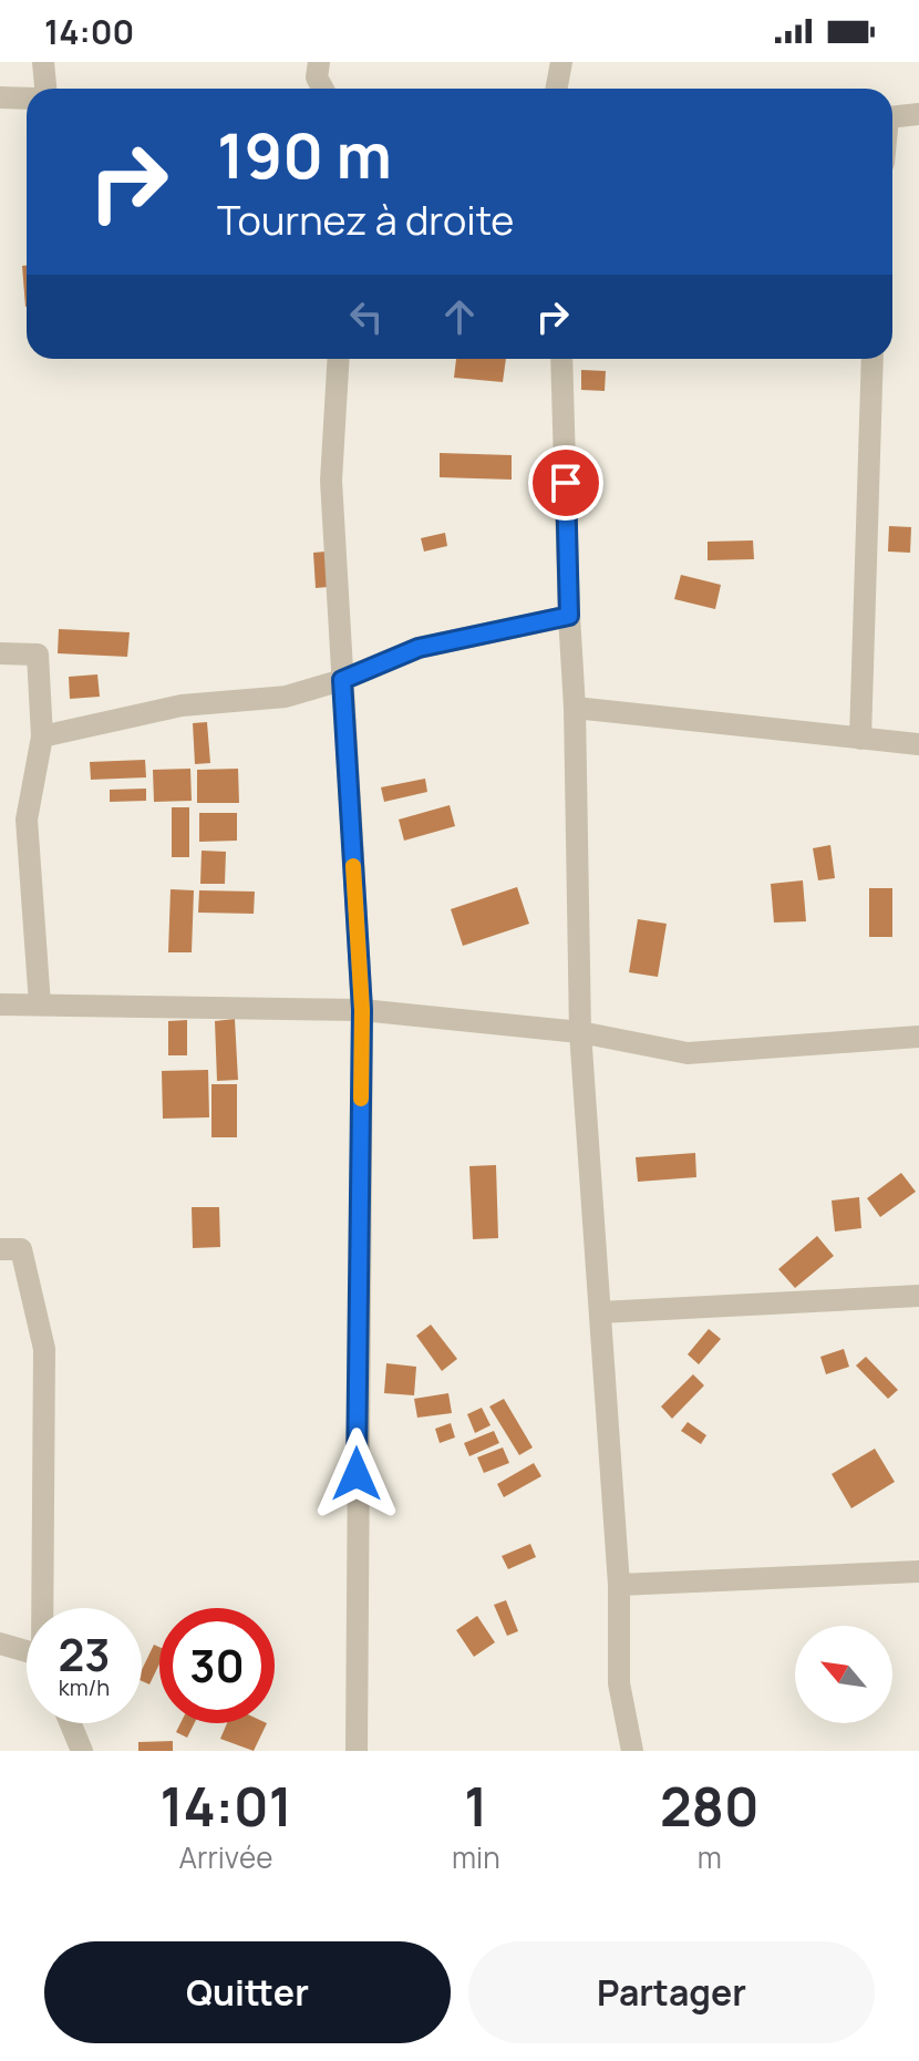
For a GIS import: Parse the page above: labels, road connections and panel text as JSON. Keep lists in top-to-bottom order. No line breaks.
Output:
{"north":"top left","page":{"status":"14:00","turn":["190 m","Tournez à droite"],"speed":"23 km/h","limit":"30","eta":["14:01","Arrivée","1","min","280","m"],"buttons":["Quitter","Partager"]}}
